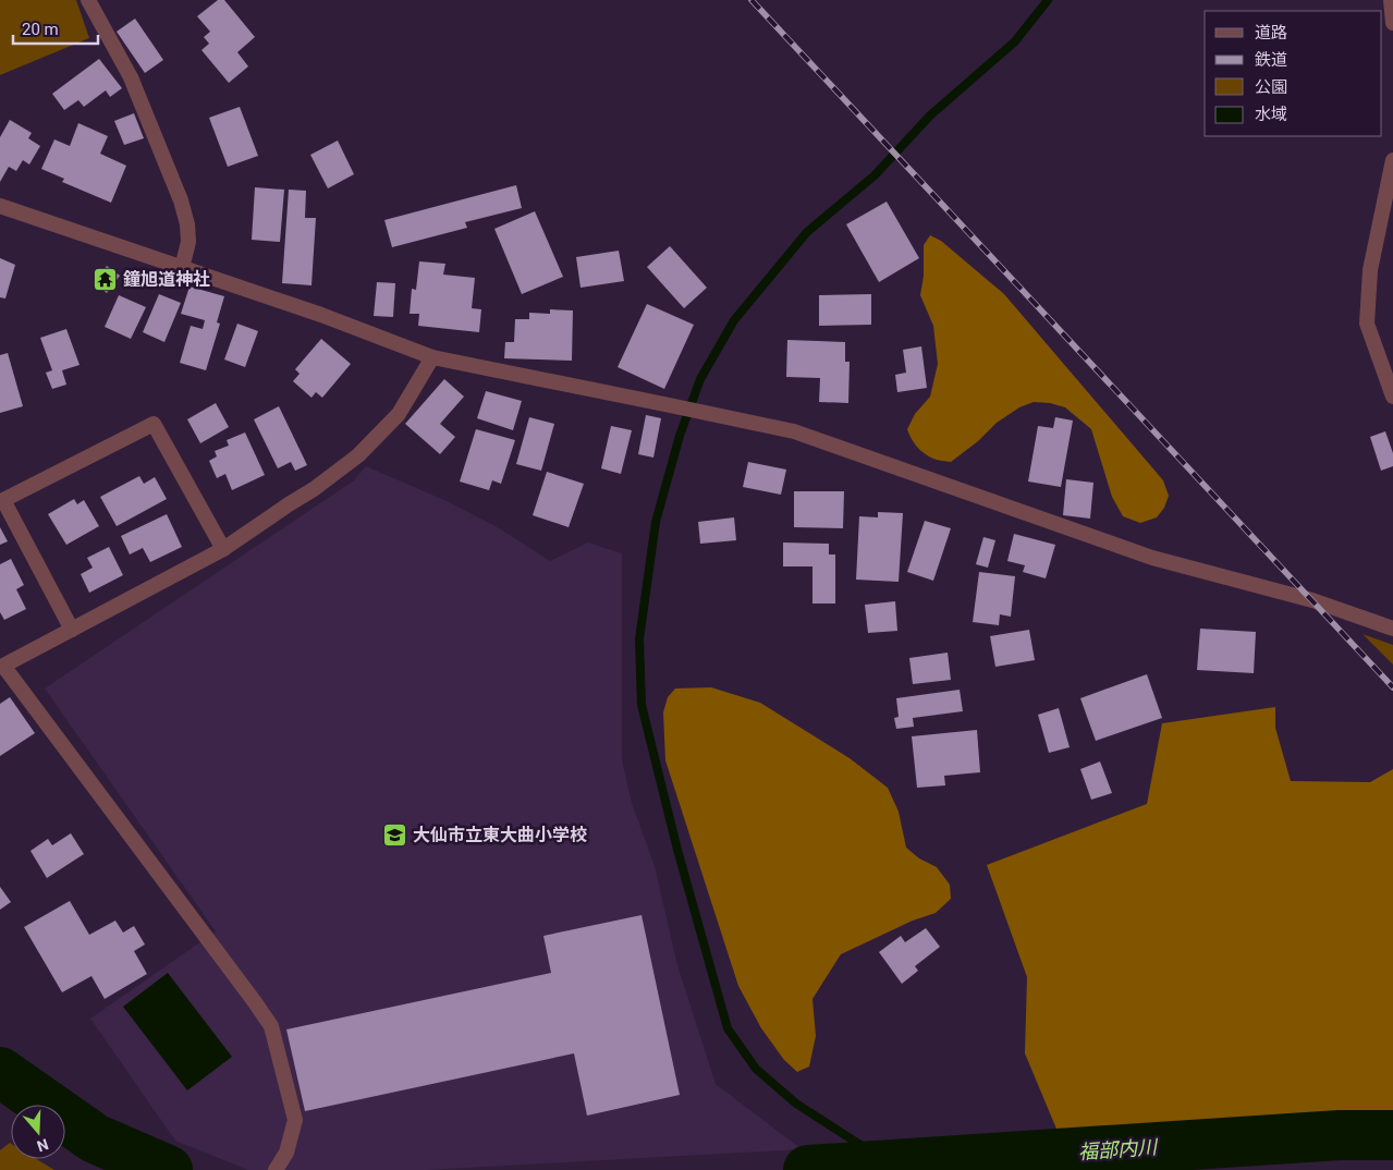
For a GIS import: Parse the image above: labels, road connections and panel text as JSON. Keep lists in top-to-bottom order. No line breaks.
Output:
{"water":["福部内川"],"places":{"temple":["鐘旭道神社"],"school or university":["大仙市立東大曲小学校"]},"legend":["道路","鉄道","公園","水域"],"scale_bar":"20 m","north":"bottom"}
